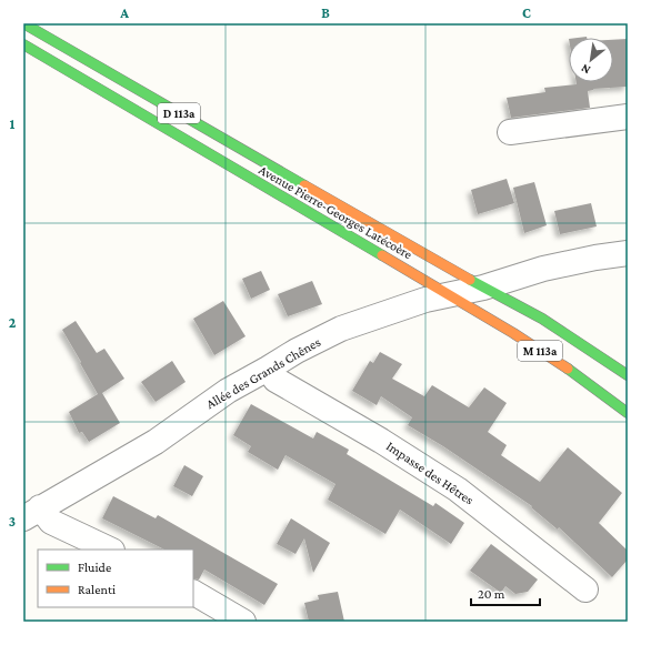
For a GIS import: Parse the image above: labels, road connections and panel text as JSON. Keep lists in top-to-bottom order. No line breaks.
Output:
{"streets":{"main road":["D 113a","Avenue Pierre-Georges Latécoère","M 113a"],"street":["Allée des Grands Chênes","Impasse des Hêtres"]},"crossings":[["Avenue Pierre-Georges Latécoère","Allée des Grands Chênes"],["Allée des Grands Chênes","Impasse des Hêtres"]],"legend":["Fluide","Ralenti"],"scale_bar":"20 m","north":"bottom left","grid":{"columns":["A","B","C"],"rows":["1","2","3"]}}
